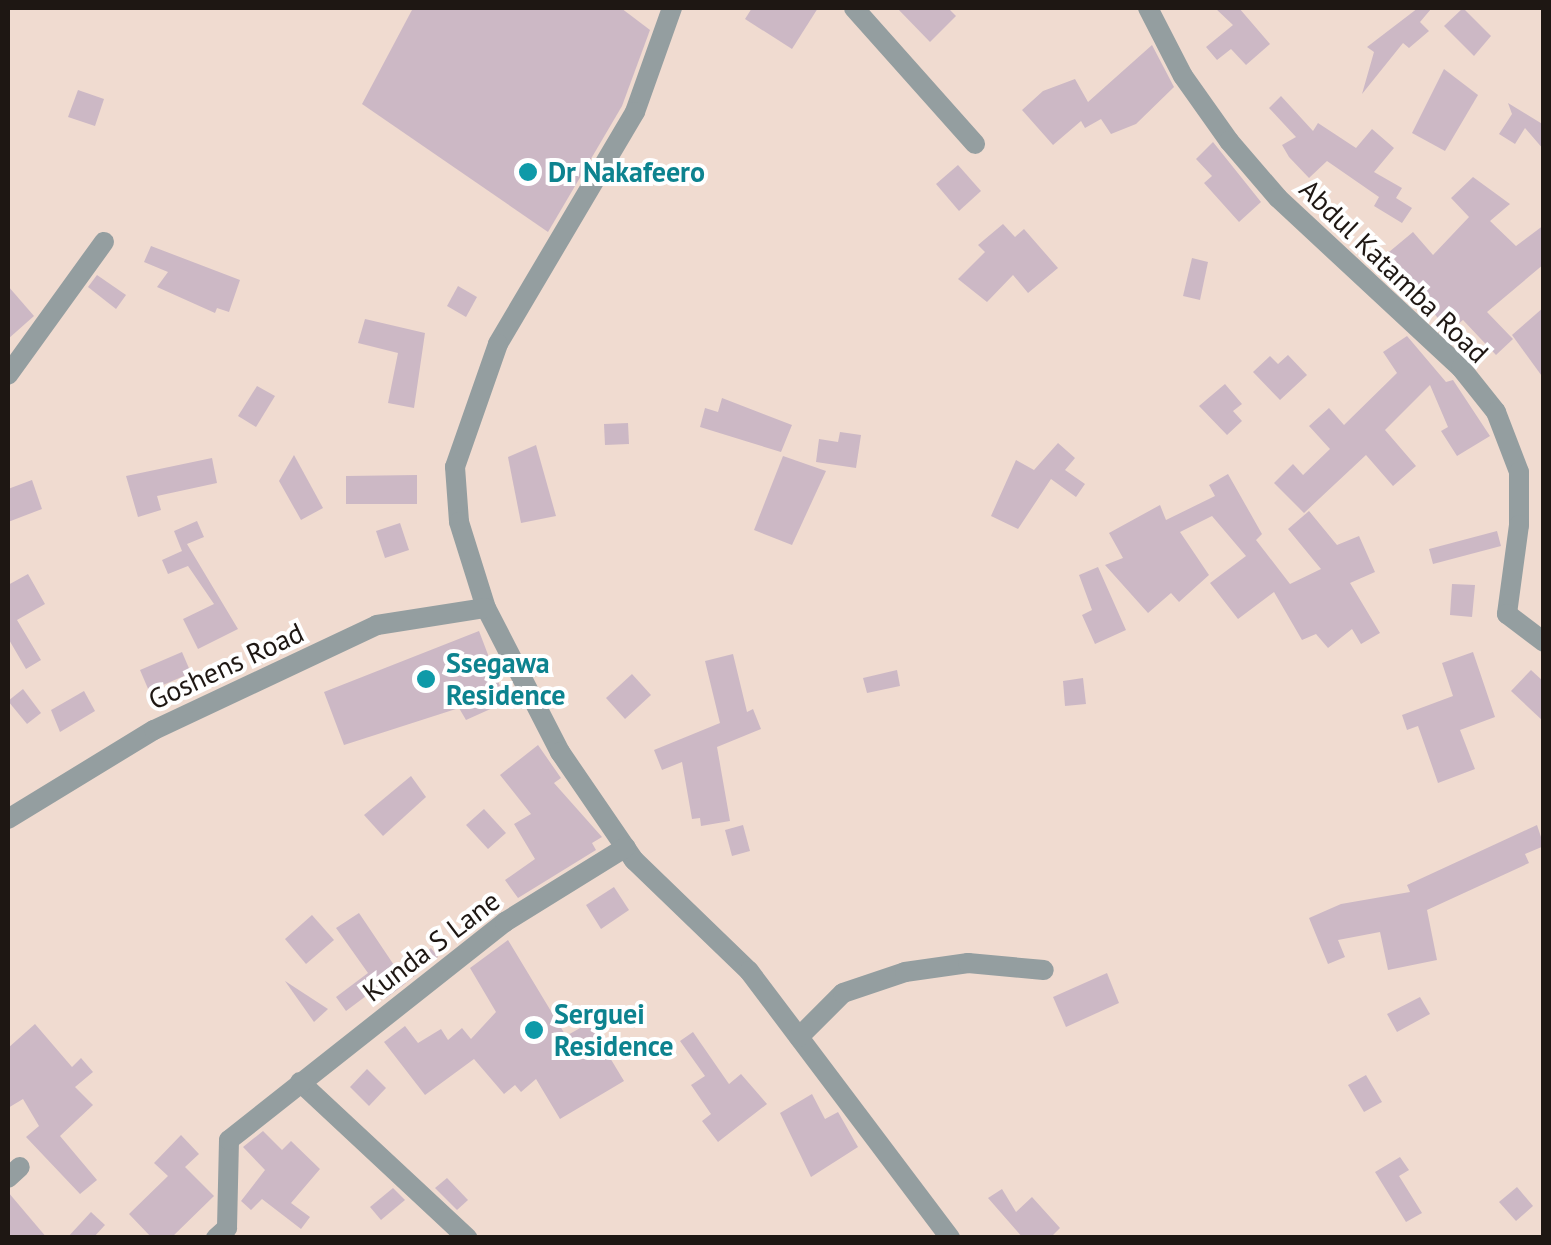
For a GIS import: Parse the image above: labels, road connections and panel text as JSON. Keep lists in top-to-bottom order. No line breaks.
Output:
{"streets":{"street":["Abdul Katamba Road","Goshens Road","Kunda S Lane"]},"places":["Dr Nakafeero","Ssegawa Residence","Serguei Residence"]}
